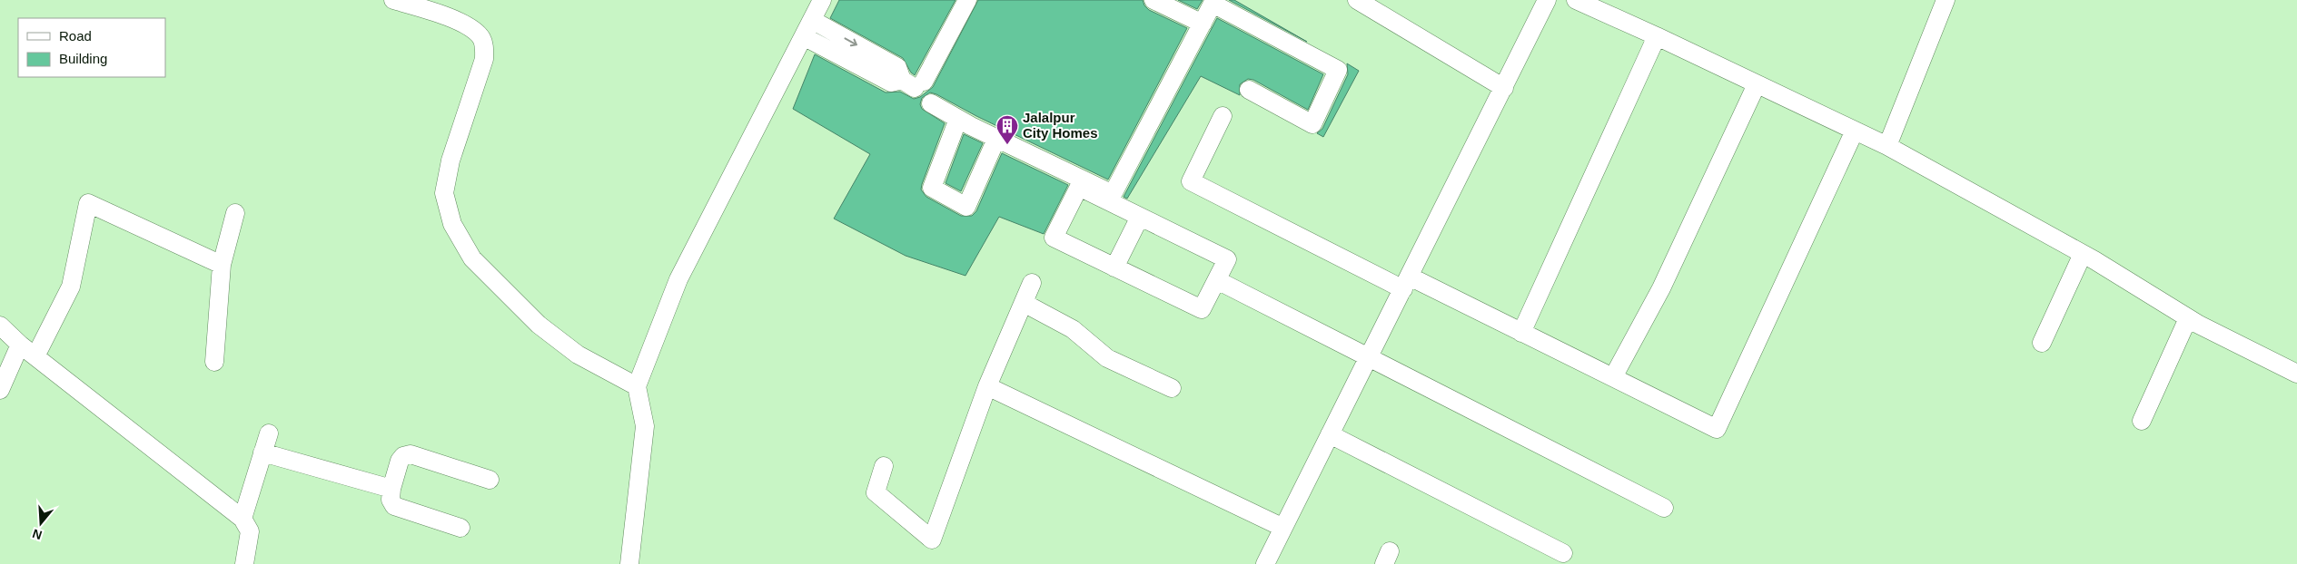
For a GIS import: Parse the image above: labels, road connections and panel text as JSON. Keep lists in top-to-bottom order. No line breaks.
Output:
{"places":{"building":["Jalalpur City Homes"]},"legend":["Road","Building"],"north":"bottom"}
